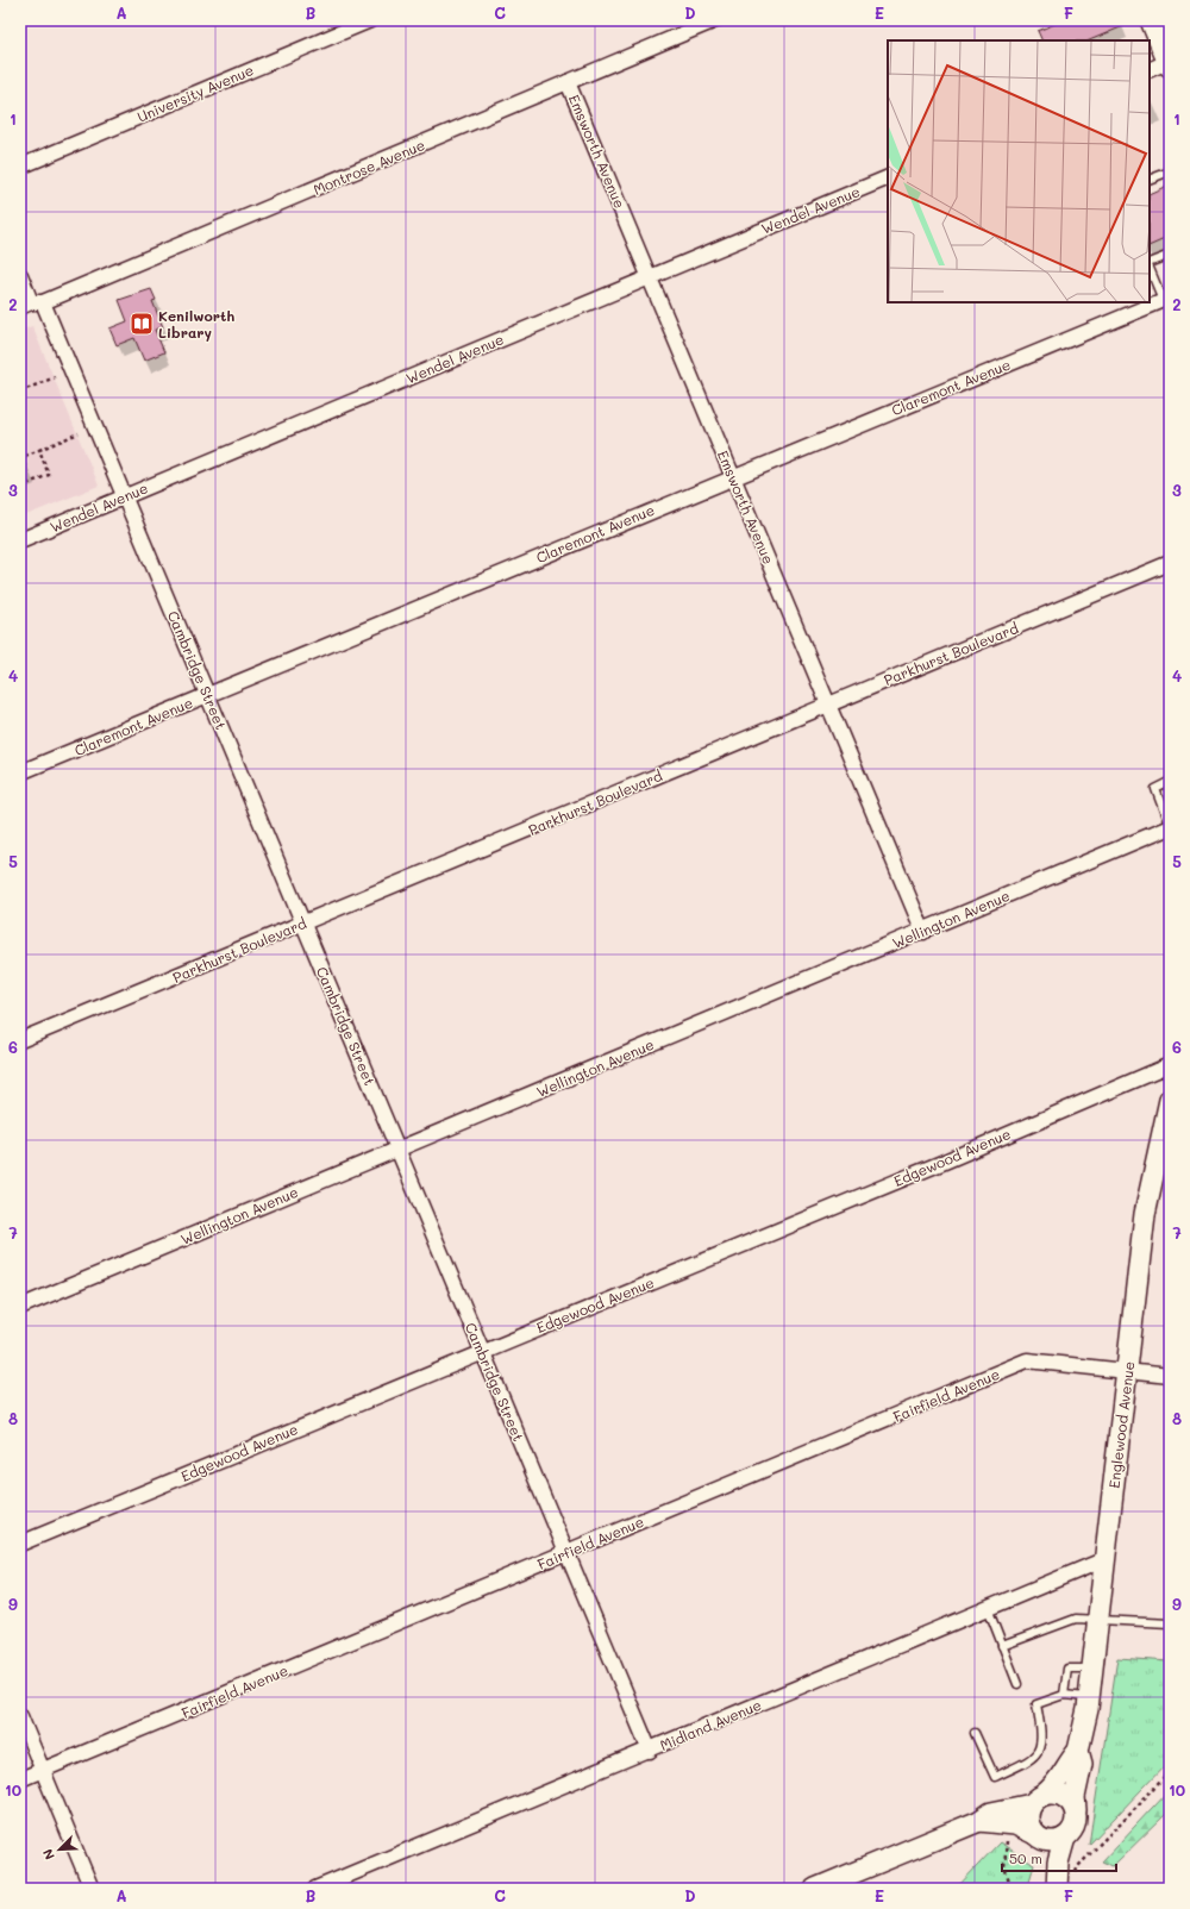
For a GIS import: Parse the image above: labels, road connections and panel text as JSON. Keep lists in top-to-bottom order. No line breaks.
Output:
{"streets":{"street":["University Avenue","Emsworth Avenue","Montrose Avenue","Wendel Avenue","Claremont Avenue","Parkhurst Boulevard","Cambridge Street","Wellington Avenue","Edgewood Avenue","Fairfield Avenue","Englewood Avenue","Midland Avenue"]},"crossings":[["Emsworth Avenue","Montrose Avenue"],["Emsworth Avenue","Wendel Avenue"],["Emsworth Avenue","Claremont Avenue"],["Emsworth Avenue","Parkhurst Boulevard"],["Emsworth Avenue","Wellington Avenue"],["Montrose Avenue","Cambridge Street"],["Wendel Avenue","Cambridge Street"],["Claremont Avenue","Cambridge Street"],["Parkhurst Boulevard","Cambridge Street"],["Cambridge Street","Wellington Avenue"],["Cambridge Street","Edgewood Avenue"],["Cambridge Street","Fairfield Avenue"],["Cambridge Street","Midland Avenue"],["Fairfield Avenue","Englewood Avenue"],["Englewood Avenue","Midland Avenue"]],"places":{"library":["Kenilworth Library"]},"scale_bar":"50 m","north":"bottom left","grid":{"columns":["A","B","C","D","E","F"],"rows":["1","2","3","4","5","6","7","8","9","10"]}}
